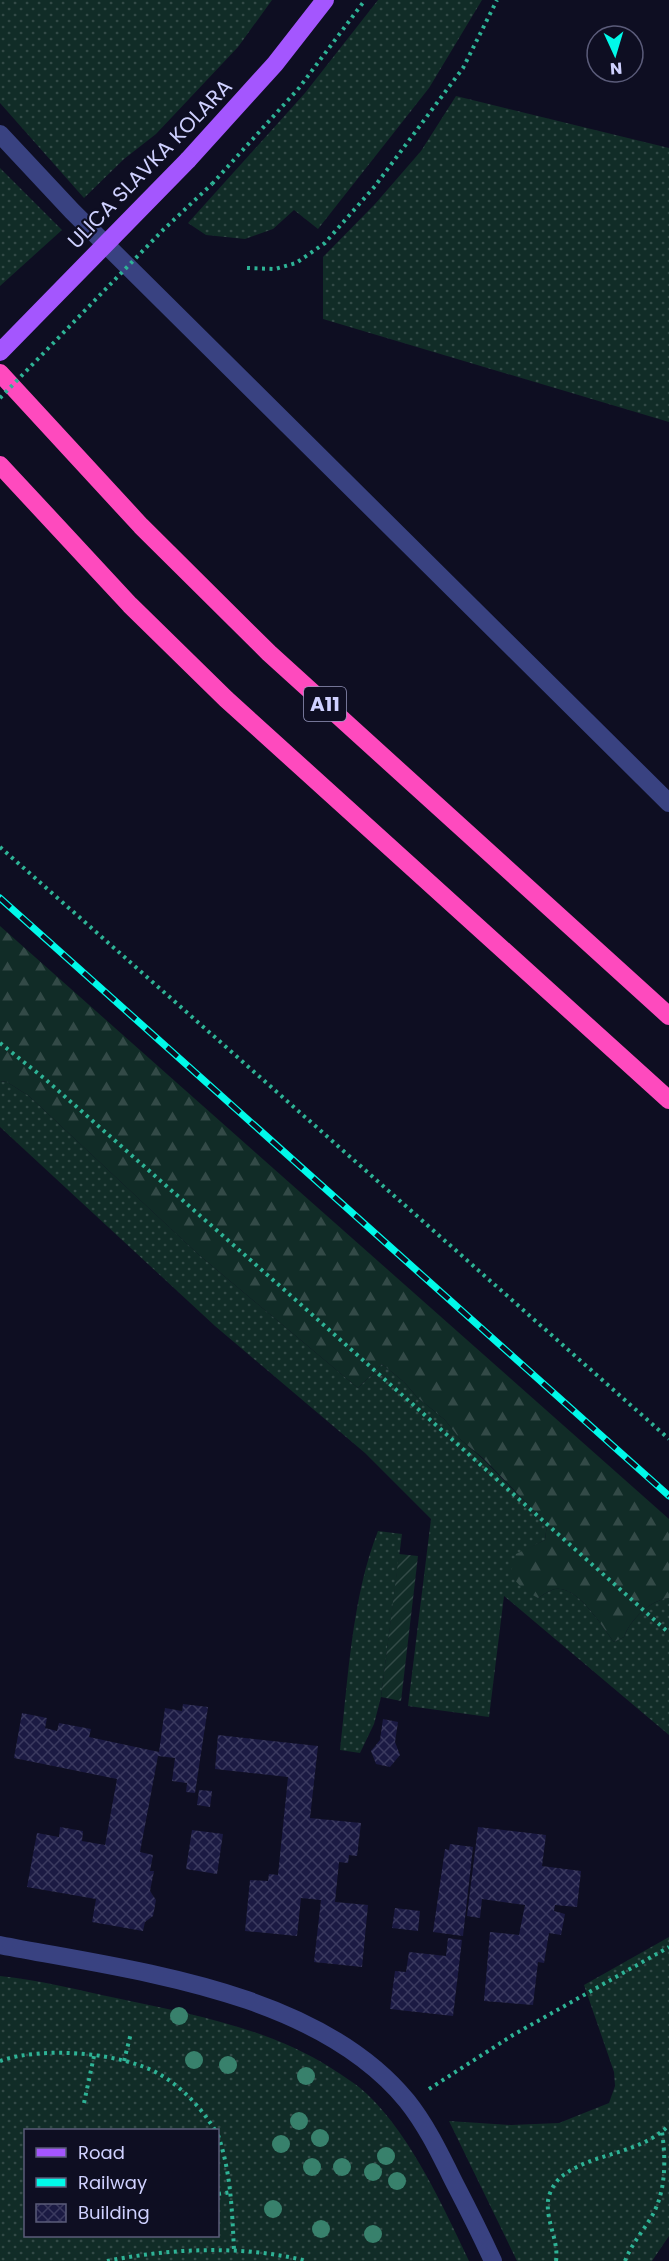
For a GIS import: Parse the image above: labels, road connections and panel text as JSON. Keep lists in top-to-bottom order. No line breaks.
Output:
{"streets":{"highway":["A11"],"main road":["ULICA SLAVKA KOLARA"]},"legend":["Road","Railway","Building"],"north":"bottom"}
